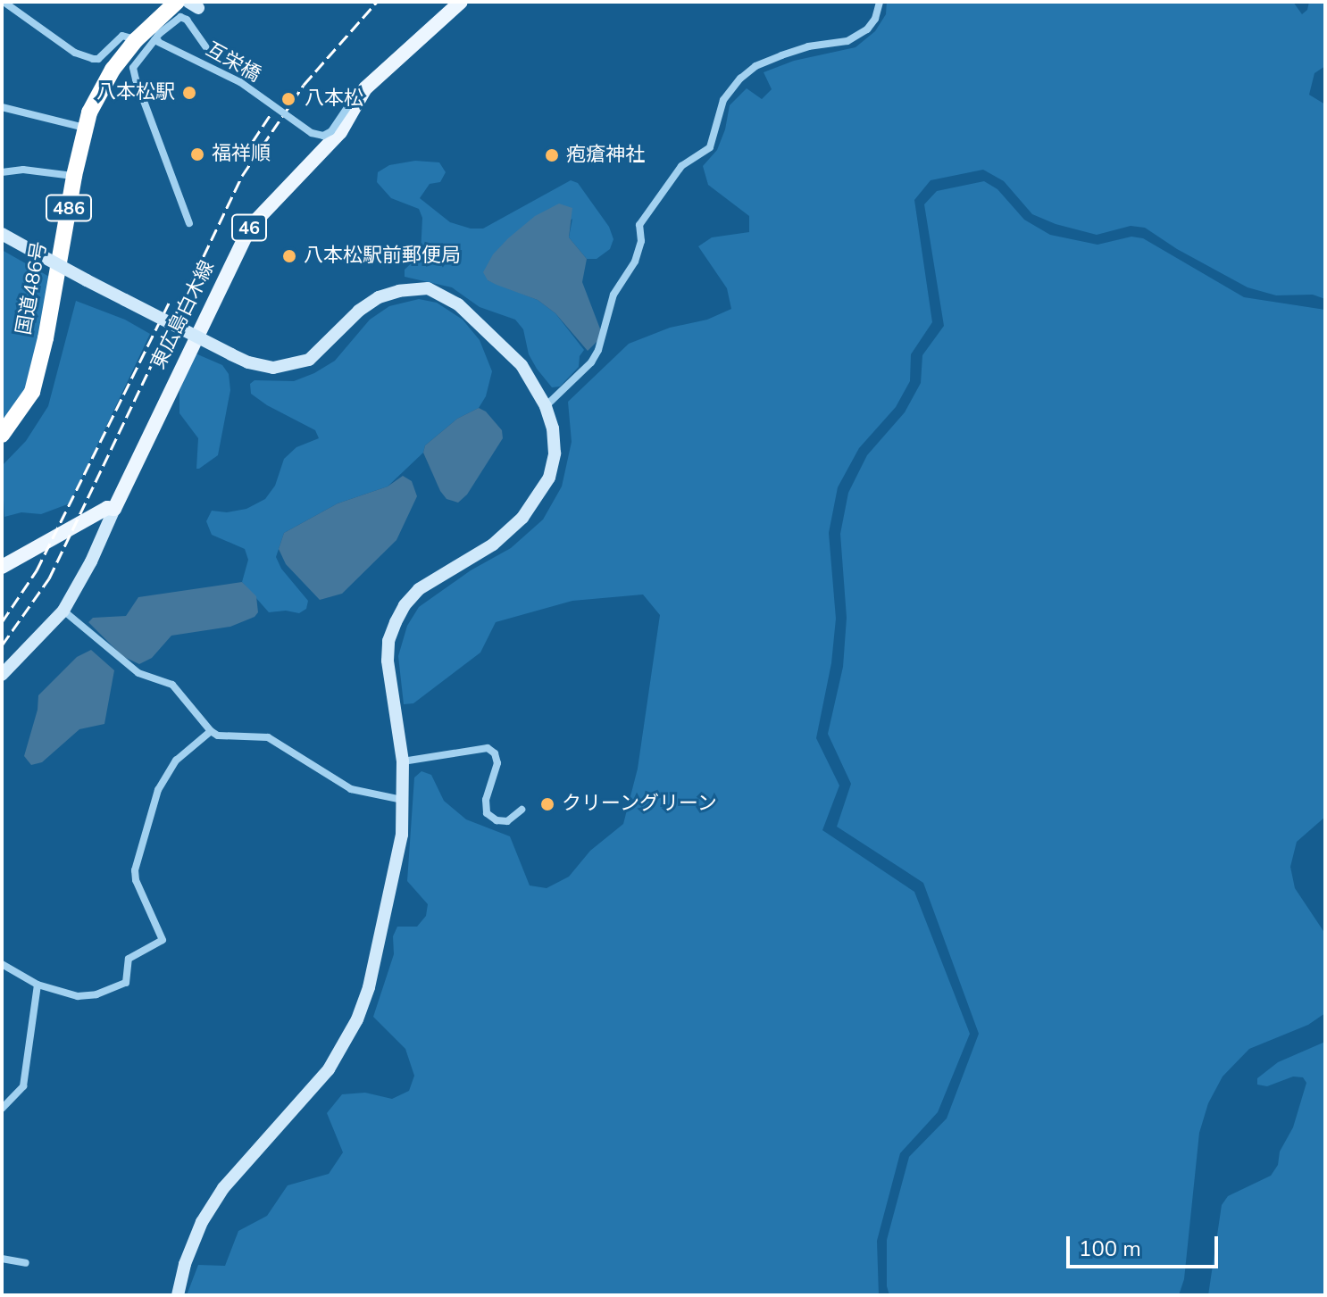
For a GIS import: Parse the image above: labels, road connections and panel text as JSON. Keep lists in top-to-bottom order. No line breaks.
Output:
{"streets":{"highway":["486","国道486号"],"main road":["46","東広島白木線"],"street":["互栄橋"]},"crossings":[["互栄橋","東広島白木線"]],"places":["八本松駅","八本松","福祥順","疱瘡神社","八本松駅前郵便局","クリーングリーン"],"scale_bar":"100 m"}
